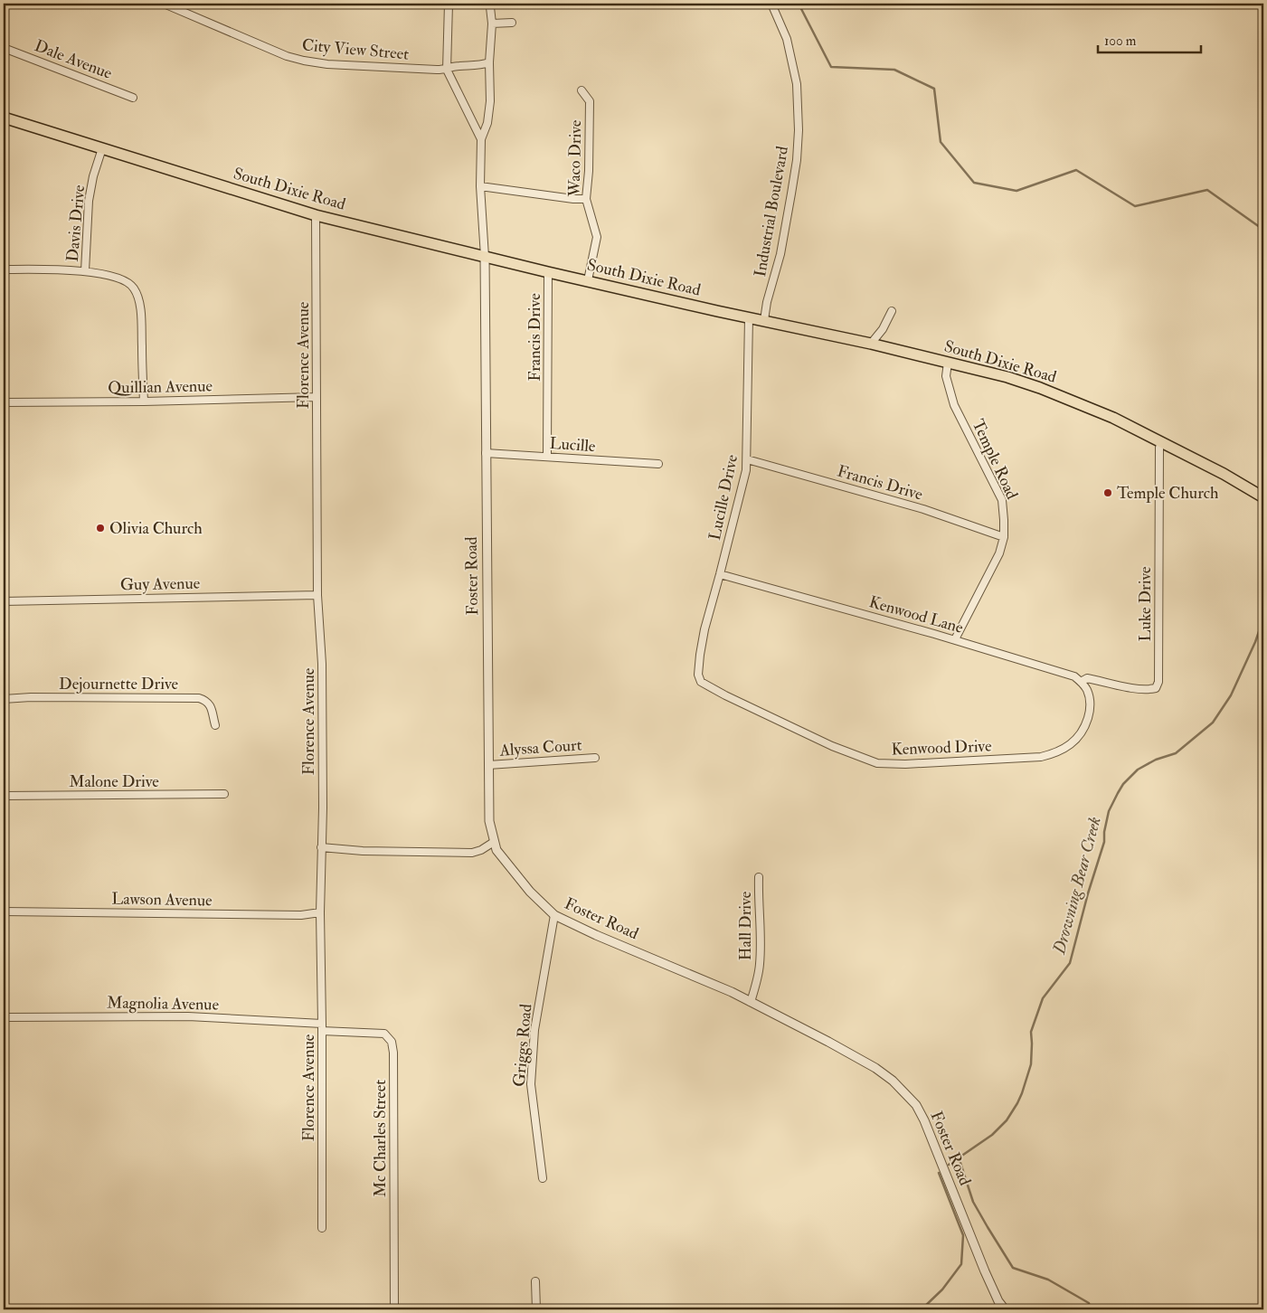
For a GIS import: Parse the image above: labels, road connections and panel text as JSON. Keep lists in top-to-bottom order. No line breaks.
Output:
{"streets":{"main road":["South Dixie Road"],"street":["City View Street","Dale Avenue","Waco Drive","Industrial Boulevard","Davis Drive","Francis Drive","Florence Avenue","Quillian Avenue","Lucille","Temple Road","Lucille Drive","Foster Road","Guy Avenue","Luke Drive","Kenwood Lane","Dejournette Drive","Alyssa Court","Kenwood Drive","Malone Drive","Lawson Avenue","Hall Drive","Magnolia Avenue","Griggs Road","Mc Charles Street"]},"crossings":[["Waco Drive","South Dixie Road"],["South Dixie Road","Industrial Boulevard"],["South Dixie Road","Davis Drive"],["South Dixie Road","Francis Drive"],["South Dixie Road","Florence Avenue"],["South Dixie Road","Temple Road"],["South Dixie Road","Lucille Drive"],["South Dixie Road","Foster Road"],["South Dixie Road","Luke Drive"],["Davis Drive","Quillian Avenue"],["Francis Drive","Lucille"],["Francis Drive","Temple Road"],["Francis Drive","Lucille Drive"],["Florence Avenue","Quillian Avenue"],["Florence Avenue","Guy Avenue"],["Florence Avenue","Lawson Avenue"],["Florence Avenue","Magnolia Avenue"],["Florence Avenue","Mc Charles Street"],["Lucille","Foster Road"],["Temple Road","Kenwood Lane"],["Lucille Drive","Kenwood Lane"],["Lucille Drive","Kenwood Drive"],["Foster Road","Alyssa Court"],["Foster Road","Hall Drive"],["Foster Road","Griggs Road"],["Luke Drive","Kenwood Lane"],["Luke Drive","Kenwood Drive"],["Kenwood Lane","Kenwood Drive"],["Magnolia Avenue","Mc Charles Street"]],"water":["Drowning Bear Creek"],"places":["Temple Church","Olivia Church"],"scale_bar":"100 m"}
